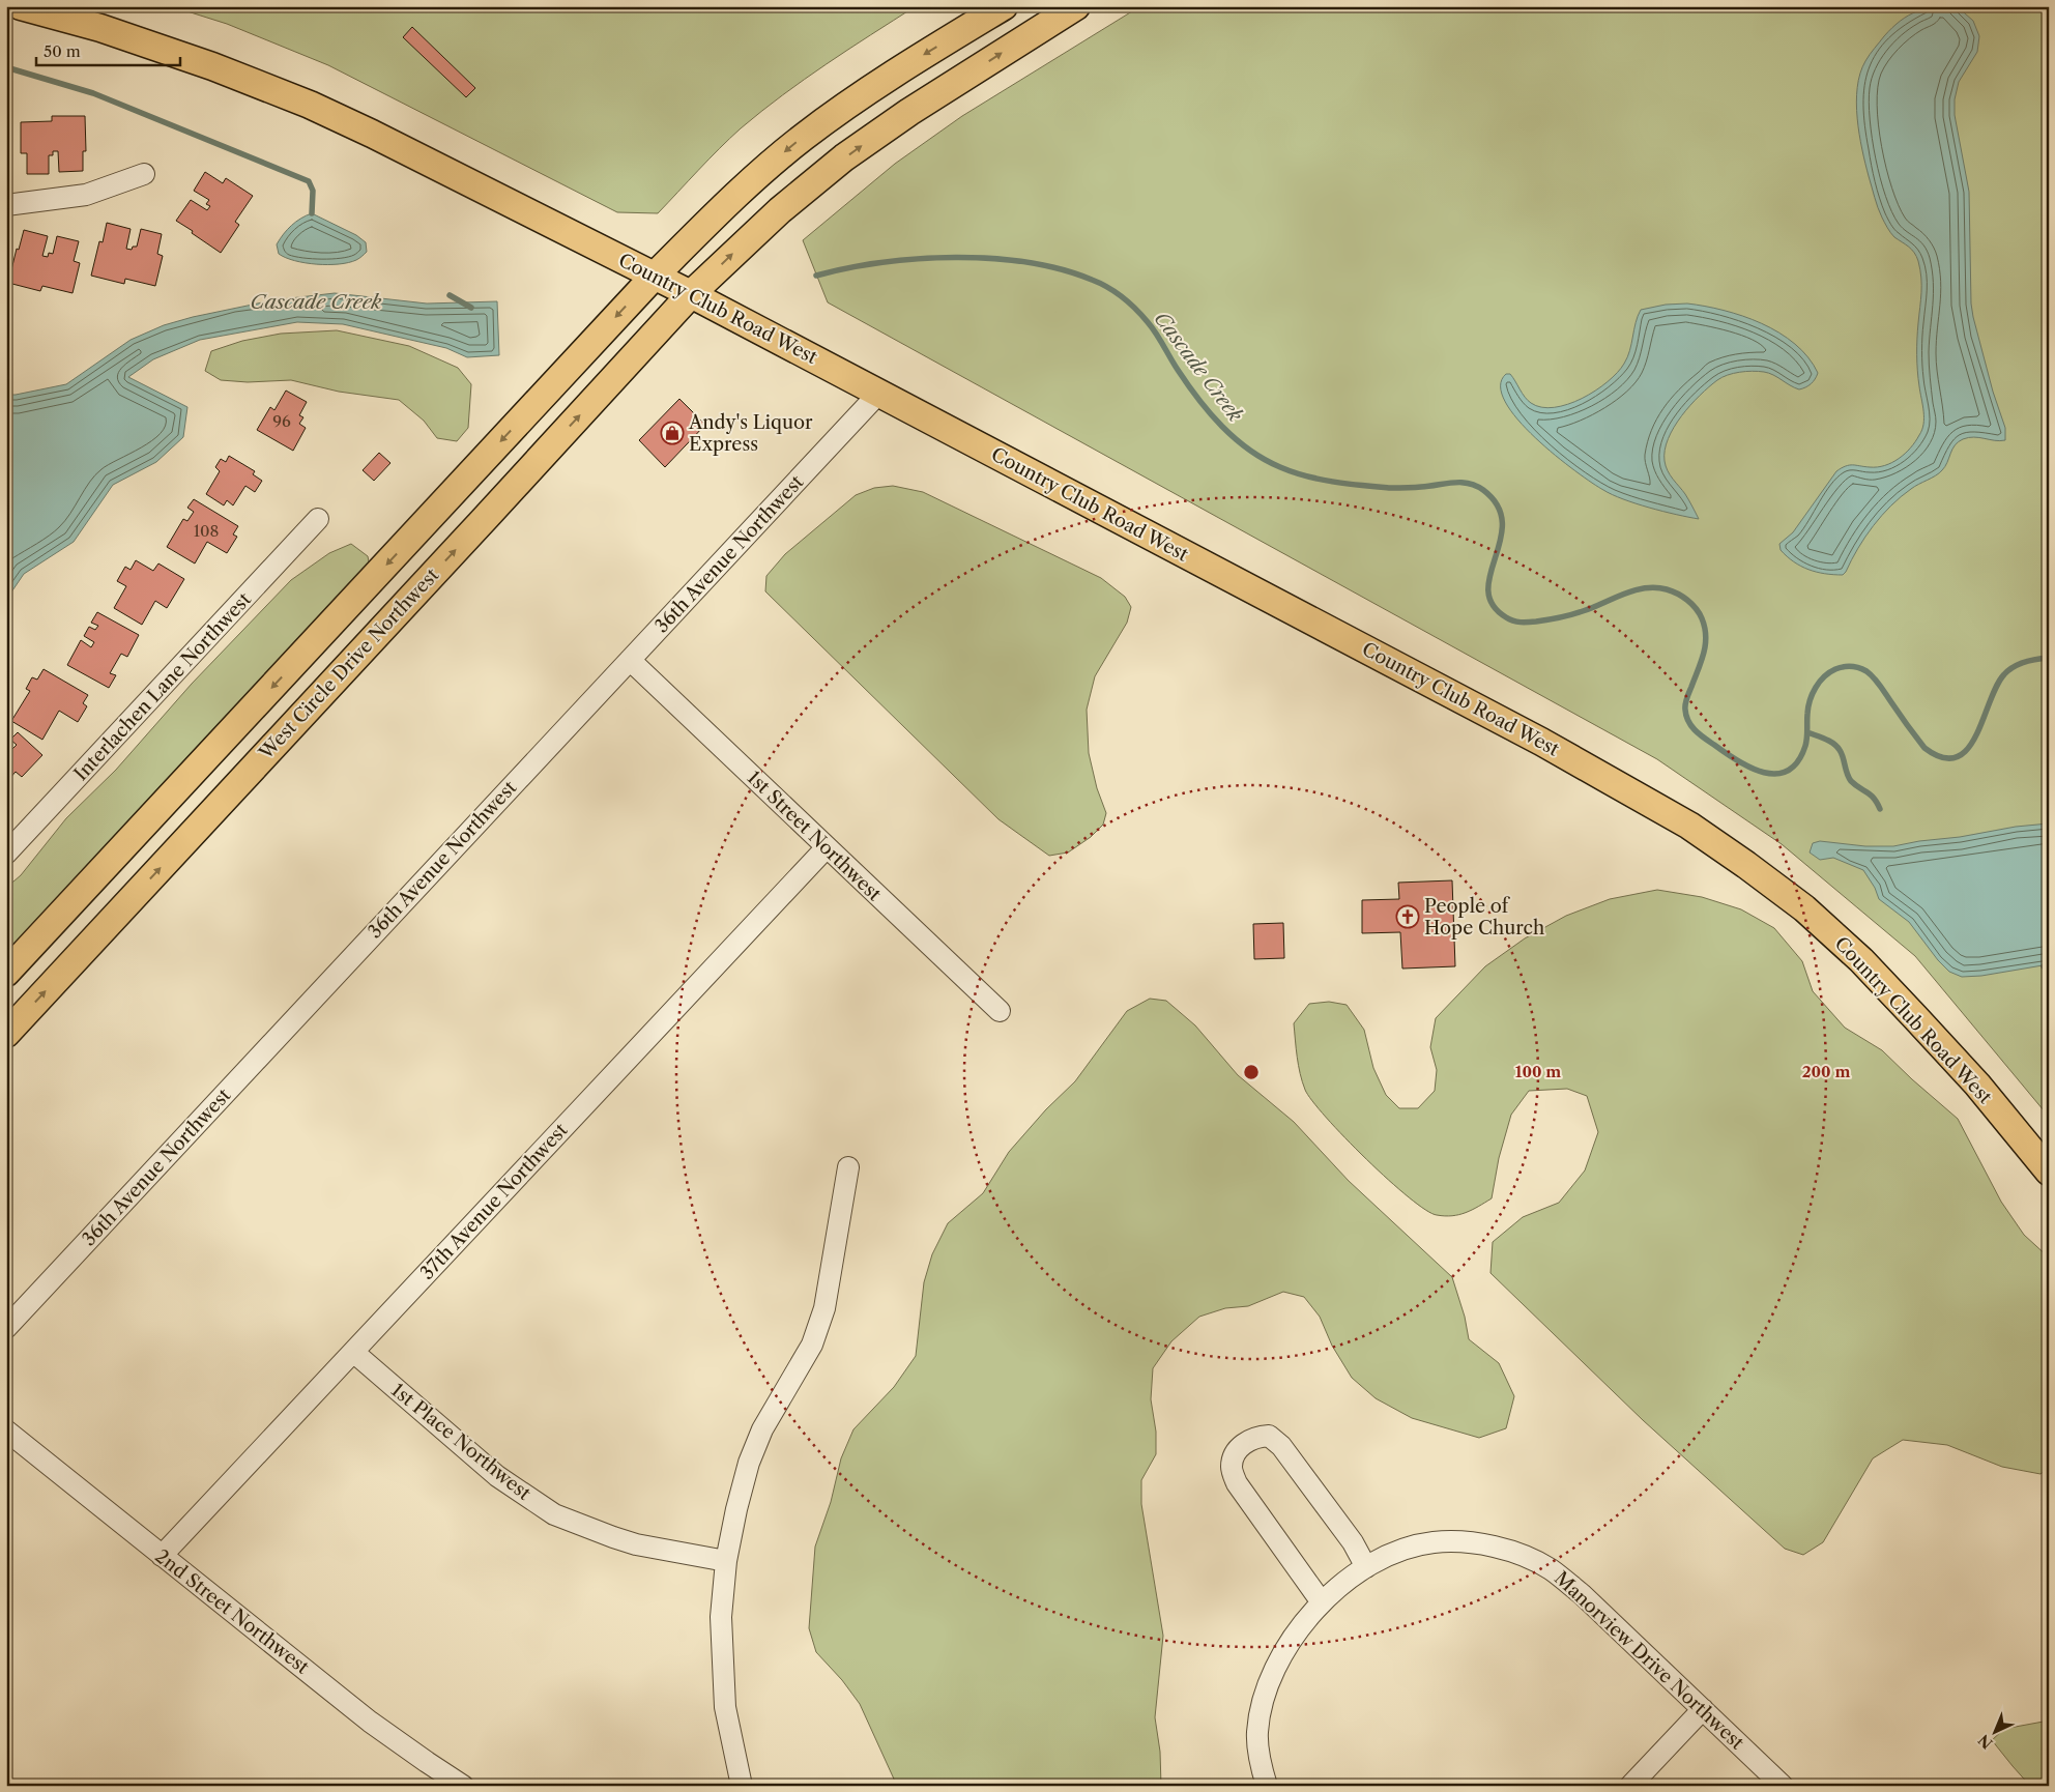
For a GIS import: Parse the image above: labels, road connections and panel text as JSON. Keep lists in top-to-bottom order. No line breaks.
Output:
{"streets":{"main road":["Country Club Road West","West Circle Drive Northwest"],"street":["36th Avenue Northwest","Interlachen Lane Northwest","1st Street Northwest","37th Avenue Northwest","1st Place Northwest","2nd Street Northwest","Manorview Drive Northwest"]},"crossings":[["Country Club Road West","36th Avenue Northwest"],["Country Club Road West","West Circle Drive Northwest"],["36th Avenue Northwest","1st Street Northwest"],["1st Street Northwest","37th Avenue Northwest"],["37th Avenue Northwest","1st Place Northwest"],["37th Avenue Northwest","2nd Street Northwest"]],"water":["Cascade Creek"],"places":{"shop":["Andy's Liquor Express"],"church":["People of Hope Church"]},"house_numbers":["96","108"],"scale_bar":"50 m","north":"bottom left","rings":["100 m","200 m"]}
